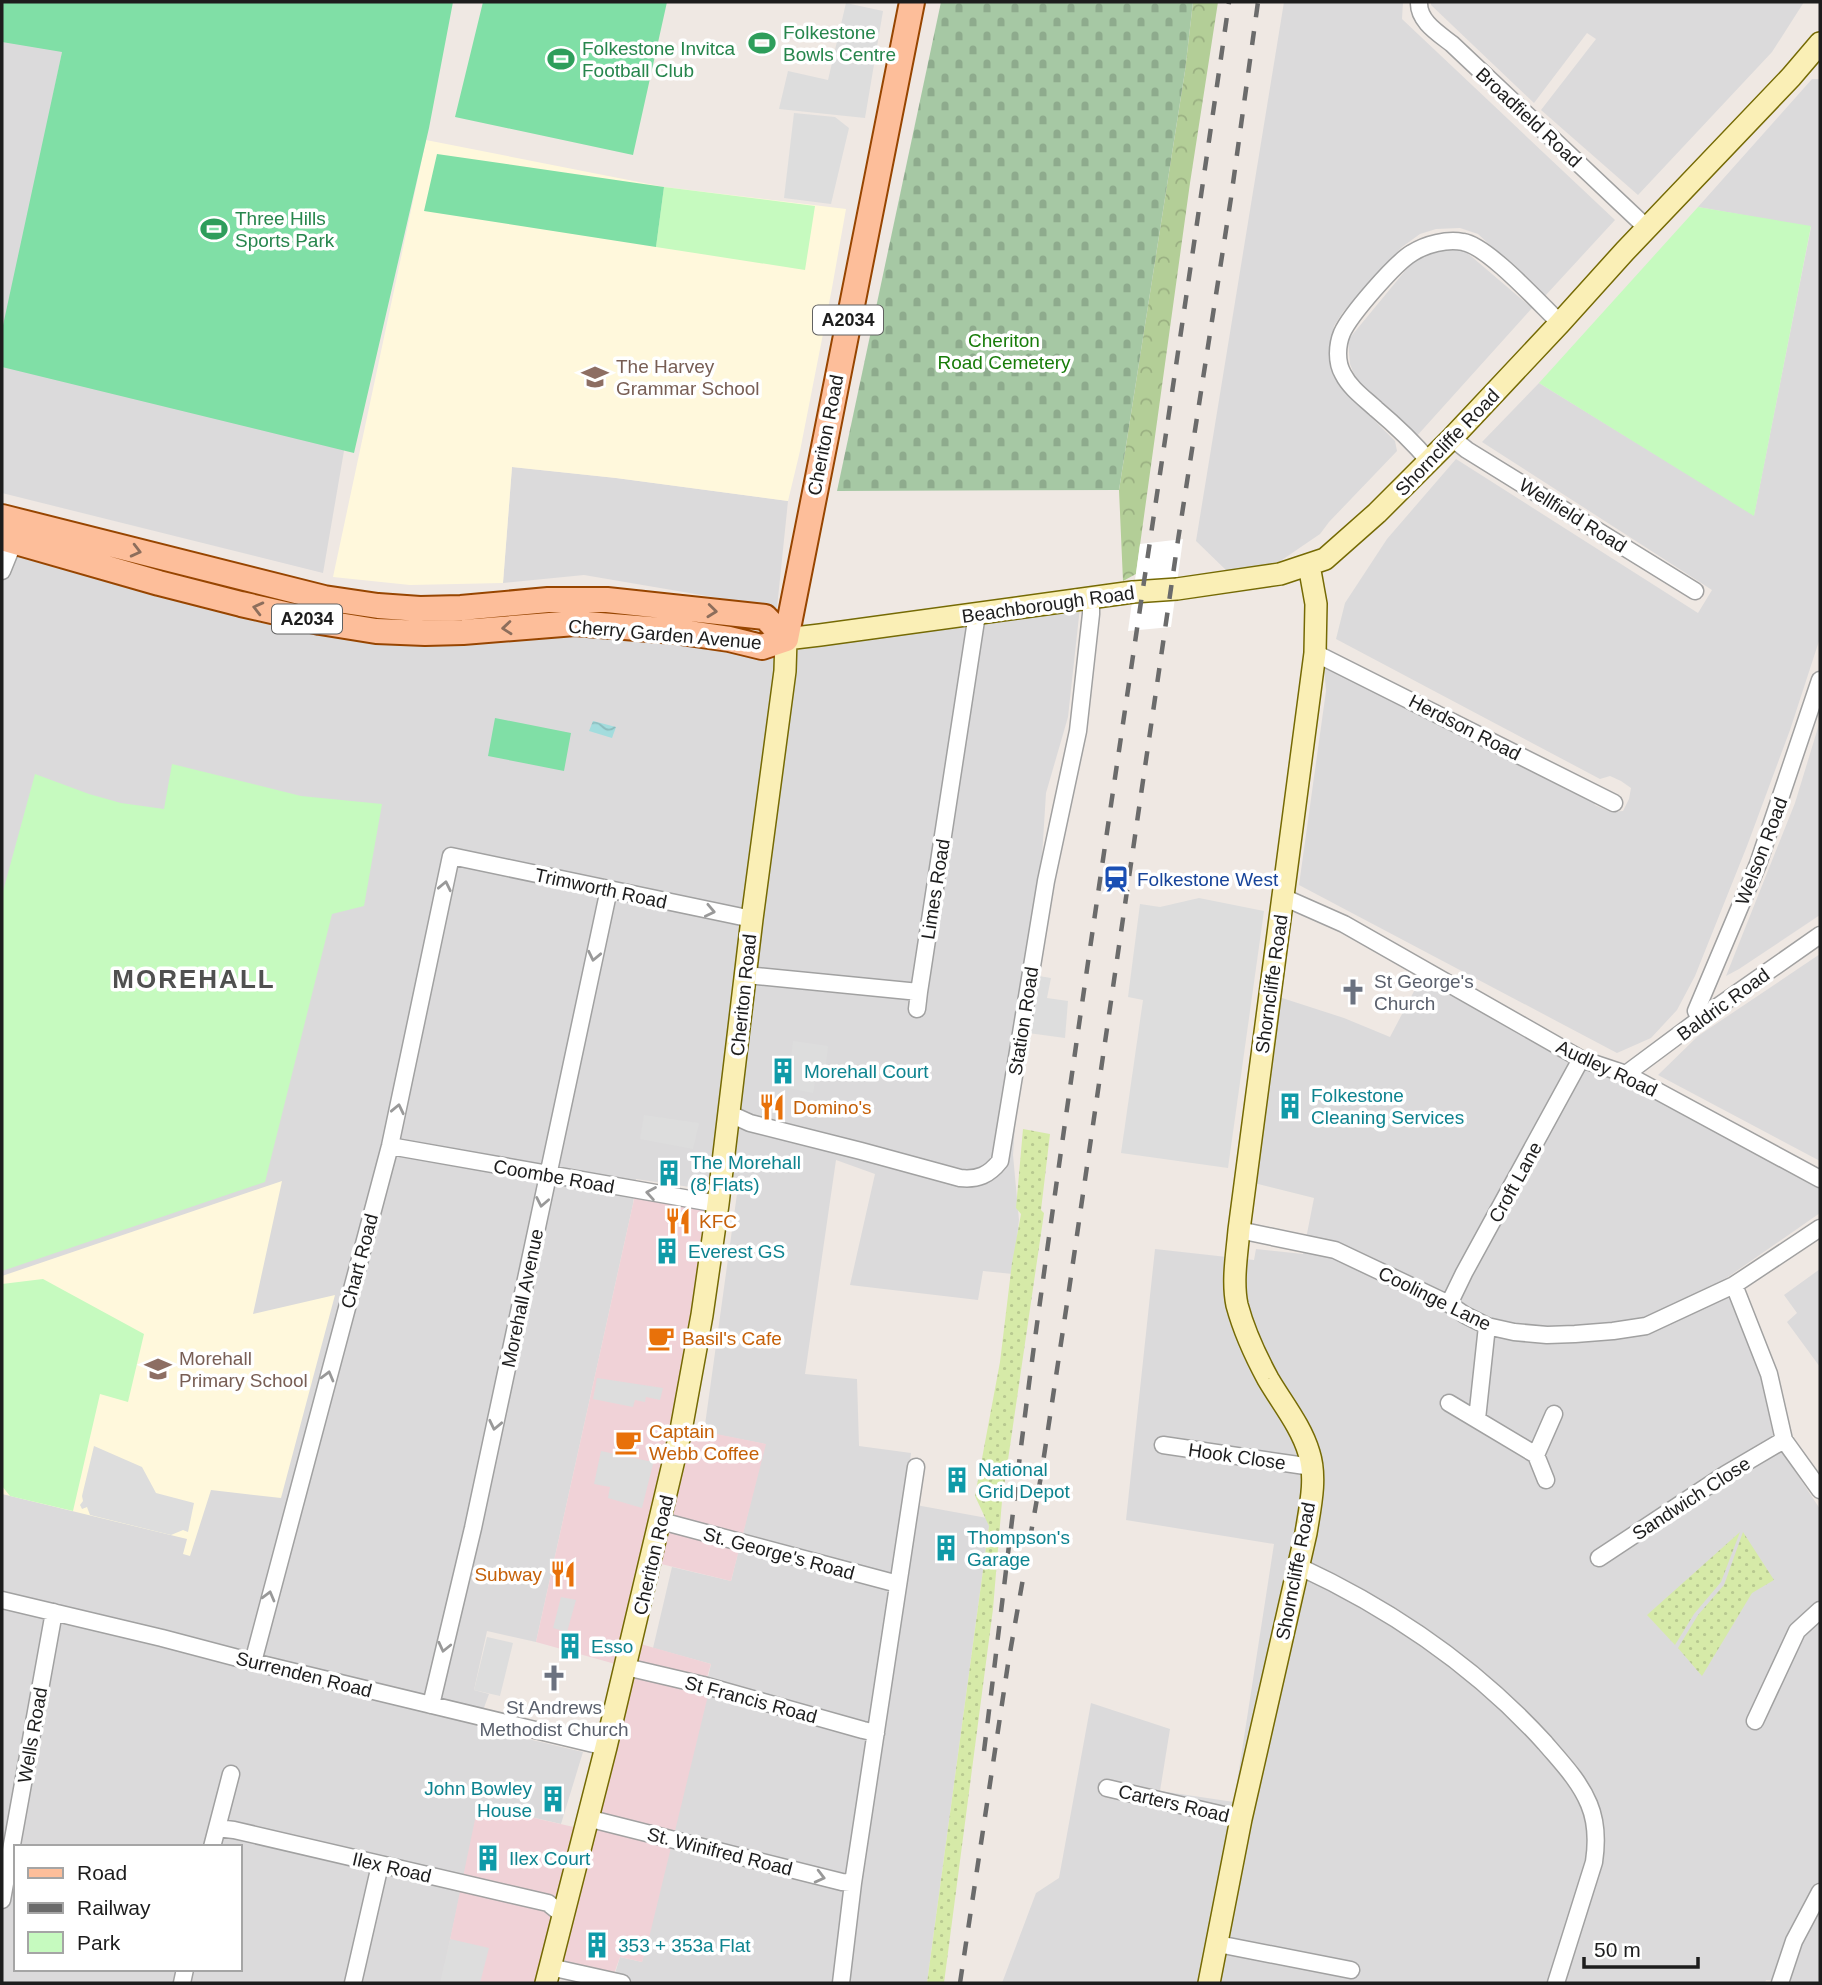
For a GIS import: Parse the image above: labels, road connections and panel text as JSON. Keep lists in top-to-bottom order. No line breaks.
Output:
{"streets":{"main road":["A2034","Cheriton Road","Shorncliffe Road","Beachborough Road","Cherry Garden Avenue"],"street":["Broadfield Road","Wellfield Road","Herdson Road","Welson Road","Trimworth Road","Limes Road","Baldric Road","Station Road","Audley Road","Coombe Road","Croft Lane","Chart Road","Morehall Avenue","Coolinge Lane","Hook Close","Sandwich Close","St. George's Road","Surrenden Road","St Francis Road","Wells Road","Carters Road","St. Winifred Road","Ilex Road"]},"crossings":[["Broadfield Road","Shorncliffe Road"],["Cheriton Road","Beachborough Road"],["Cheriton Road","Cherry Garden Avenue"],["Cheriton Road","Trimworth Road"],["Cheriton Road","Station Road"],["Cheriton Road","Coombe Road"],["Cheriton Road","St. George's Road"],["Cheriton Road","Surrenden Road"],["Cheriton Road","St Francis Road"],["Cheriton Road","St. Winifred Road"],["Cheriton Road","Ilex Road"],["Shorncliffe Road","Wellfield Road"],["Shorncliffe Road","Beachborough Road"],["Shorncliffe Road","Herdson Road"],["Shorncliffe Road","Audley Road"],["Shorncliffe Road","Coolinge Lane"],["Shorncliffe Road","Hook Close"],["Shorncliffe Road","Carters Road"],["Beachborough Road","Cherry Garden Avenue"],["Beachborough Road","Limes Road"],["Beachborough Road","Station Road"],["Welson Road","Baldric Road"],["Trimworth Road","Chart Road"],["Trimworth Road","Morehall Avenue"],["Baldric Road","Audley Road"],["Audley Road","Croft Lane"],["Coombe Road","Chart Road"],["Coombe Road","Morehall Avenue"],["Croft Lane","Coolinge Lane"],["Chart Road","Surrenden Road"],["Morehall Avenue","Surrenden Road"],["Surrenden Road","Wells Road"]],"one_way":["Trimworth Road","Coombe Road","Chart Road","Morehall Avenue","St. Winifred Road"],"districts":["MOREHALL"],"parks":["Cheriton Road Cemetery"],"places":{"sports":["Folkestone Bowls Centre","Folkestone Invitca Football Club","Three Hills Sports Park"],"school or university":["The Harvey Grammar School","Morehall Primary School"],"station":["Folkestone West"],"church":["St George's Church","St Andrews Methodist Church"],"building":["Morehall Court","Folkestone Cleaning Services","The Morehall (8 Flats)","Everest GS","National Grid Depot","Thompson's Garage","Esso","John Bowley House","Ilex Court","353 + 353a Flat"],"restaurant":["Domino's","KFC","Subway"],"cafe":["Basil's Cafe","Captain Webb Coffee"]},"legend":["Road","Railway","Park"],"scale_bar":"50 m"}
